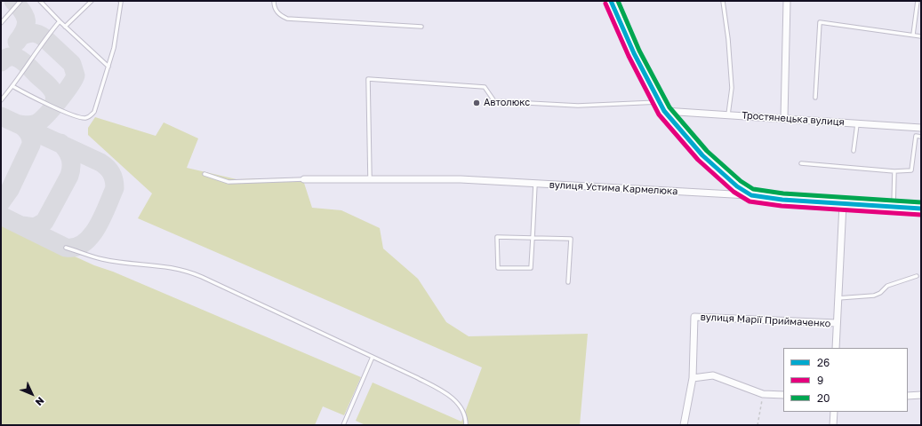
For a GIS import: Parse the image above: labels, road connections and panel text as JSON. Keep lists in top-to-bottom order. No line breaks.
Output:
{"streets":{"main road":["вулиця Устима Кармелюка"],"street":["Тростянецька вулиця","вулиця Марії Приймаченко"]},"places":["Автолюкс"],"lines":["transit line 26","transit line 20","transit line 9"],"legend":["26","9","20"],"north":"bottom right"}
